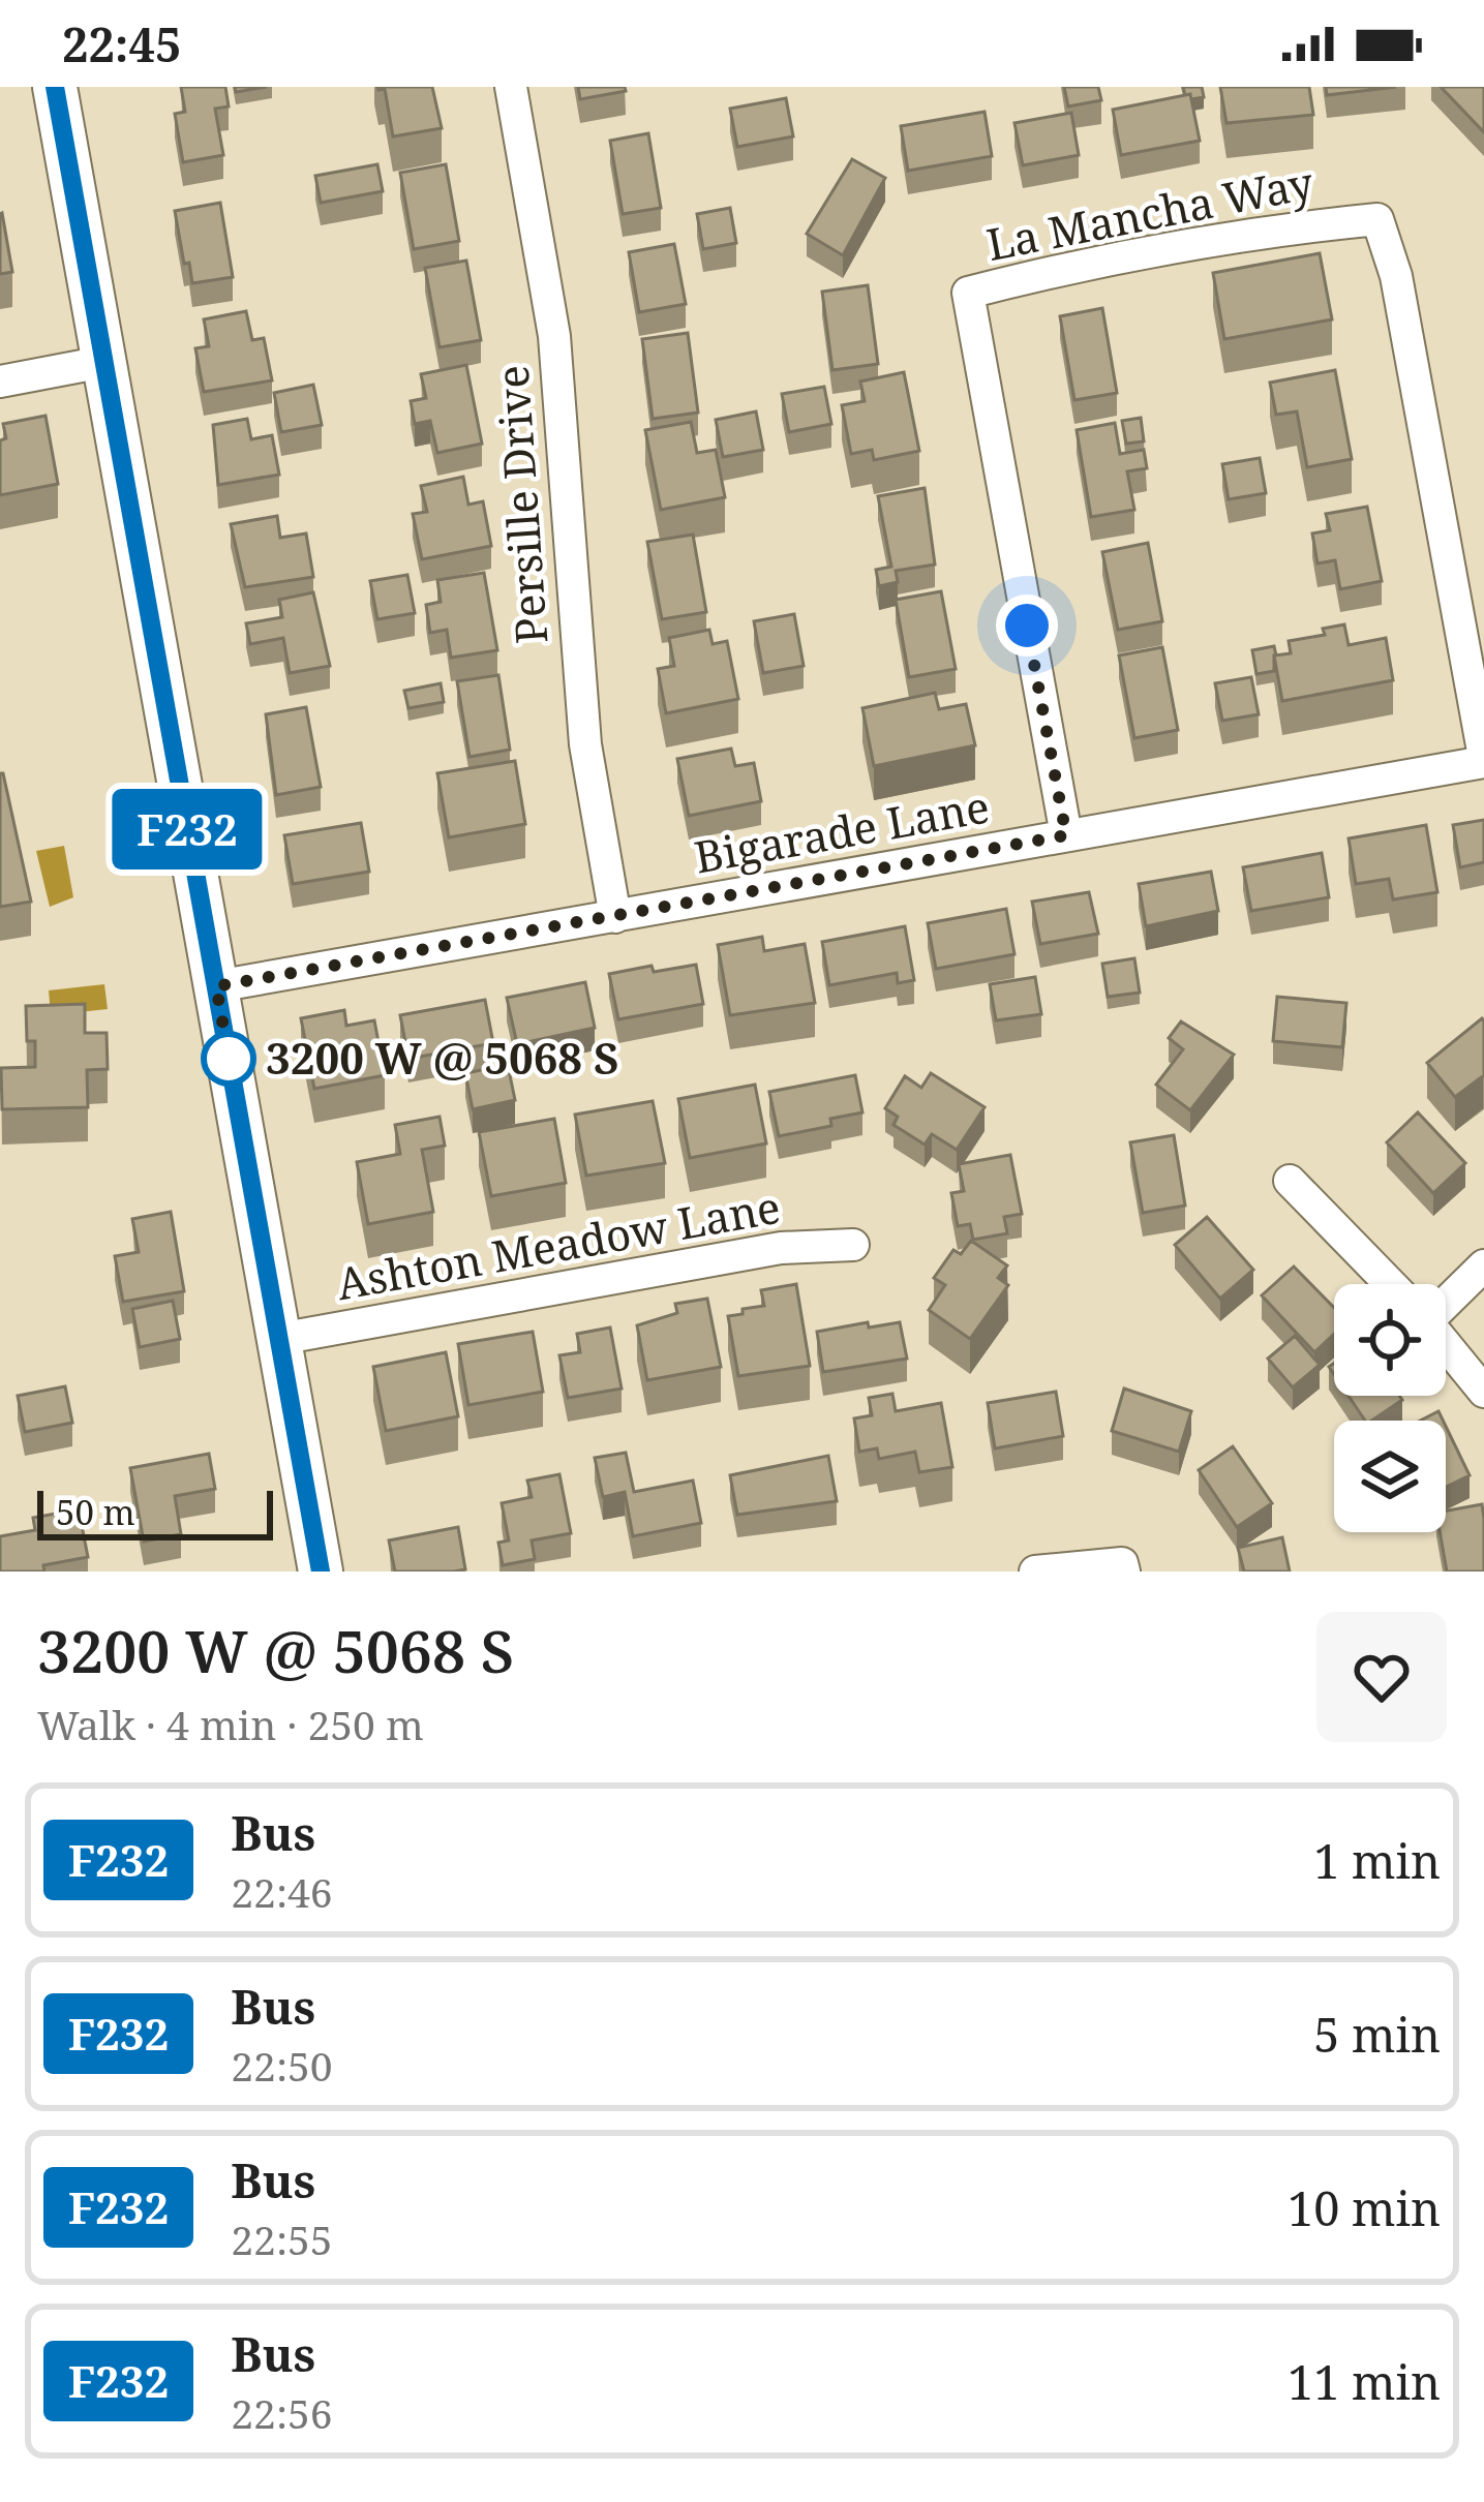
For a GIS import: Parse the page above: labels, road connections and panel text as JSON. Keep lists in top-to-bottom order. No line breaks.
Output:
{"streets":{"street":["La Mancha Way","Persille Drive","Bigarade Lane","Ashton Meadow Lane"]},"crossings":[["La Mancha Way","Bigarade Lane"],["Persille Drive","Bigarade Lane"]],"places":["3200 W @ 5068 S"],"lines":["bus line F232"],"scale_bar":"50 m","page":{"status":"22:45","on_map":"F232","scale":"50 m","heading":["3200 W @ 5068 S","Walk · 4 min · 250 m"],"list":[{"mark":"F232","name":"Bus","note":"22:46","value":"1 min"},{"mark":"F232","name":"Bus","note":"22:50","value":"5 min"},{"mark":"F232","name":"Bus","note":"22:55","value":"10 min"},{"mark":"F232","name":"Bus","note":"22:56","value":"11 min"}]}}
